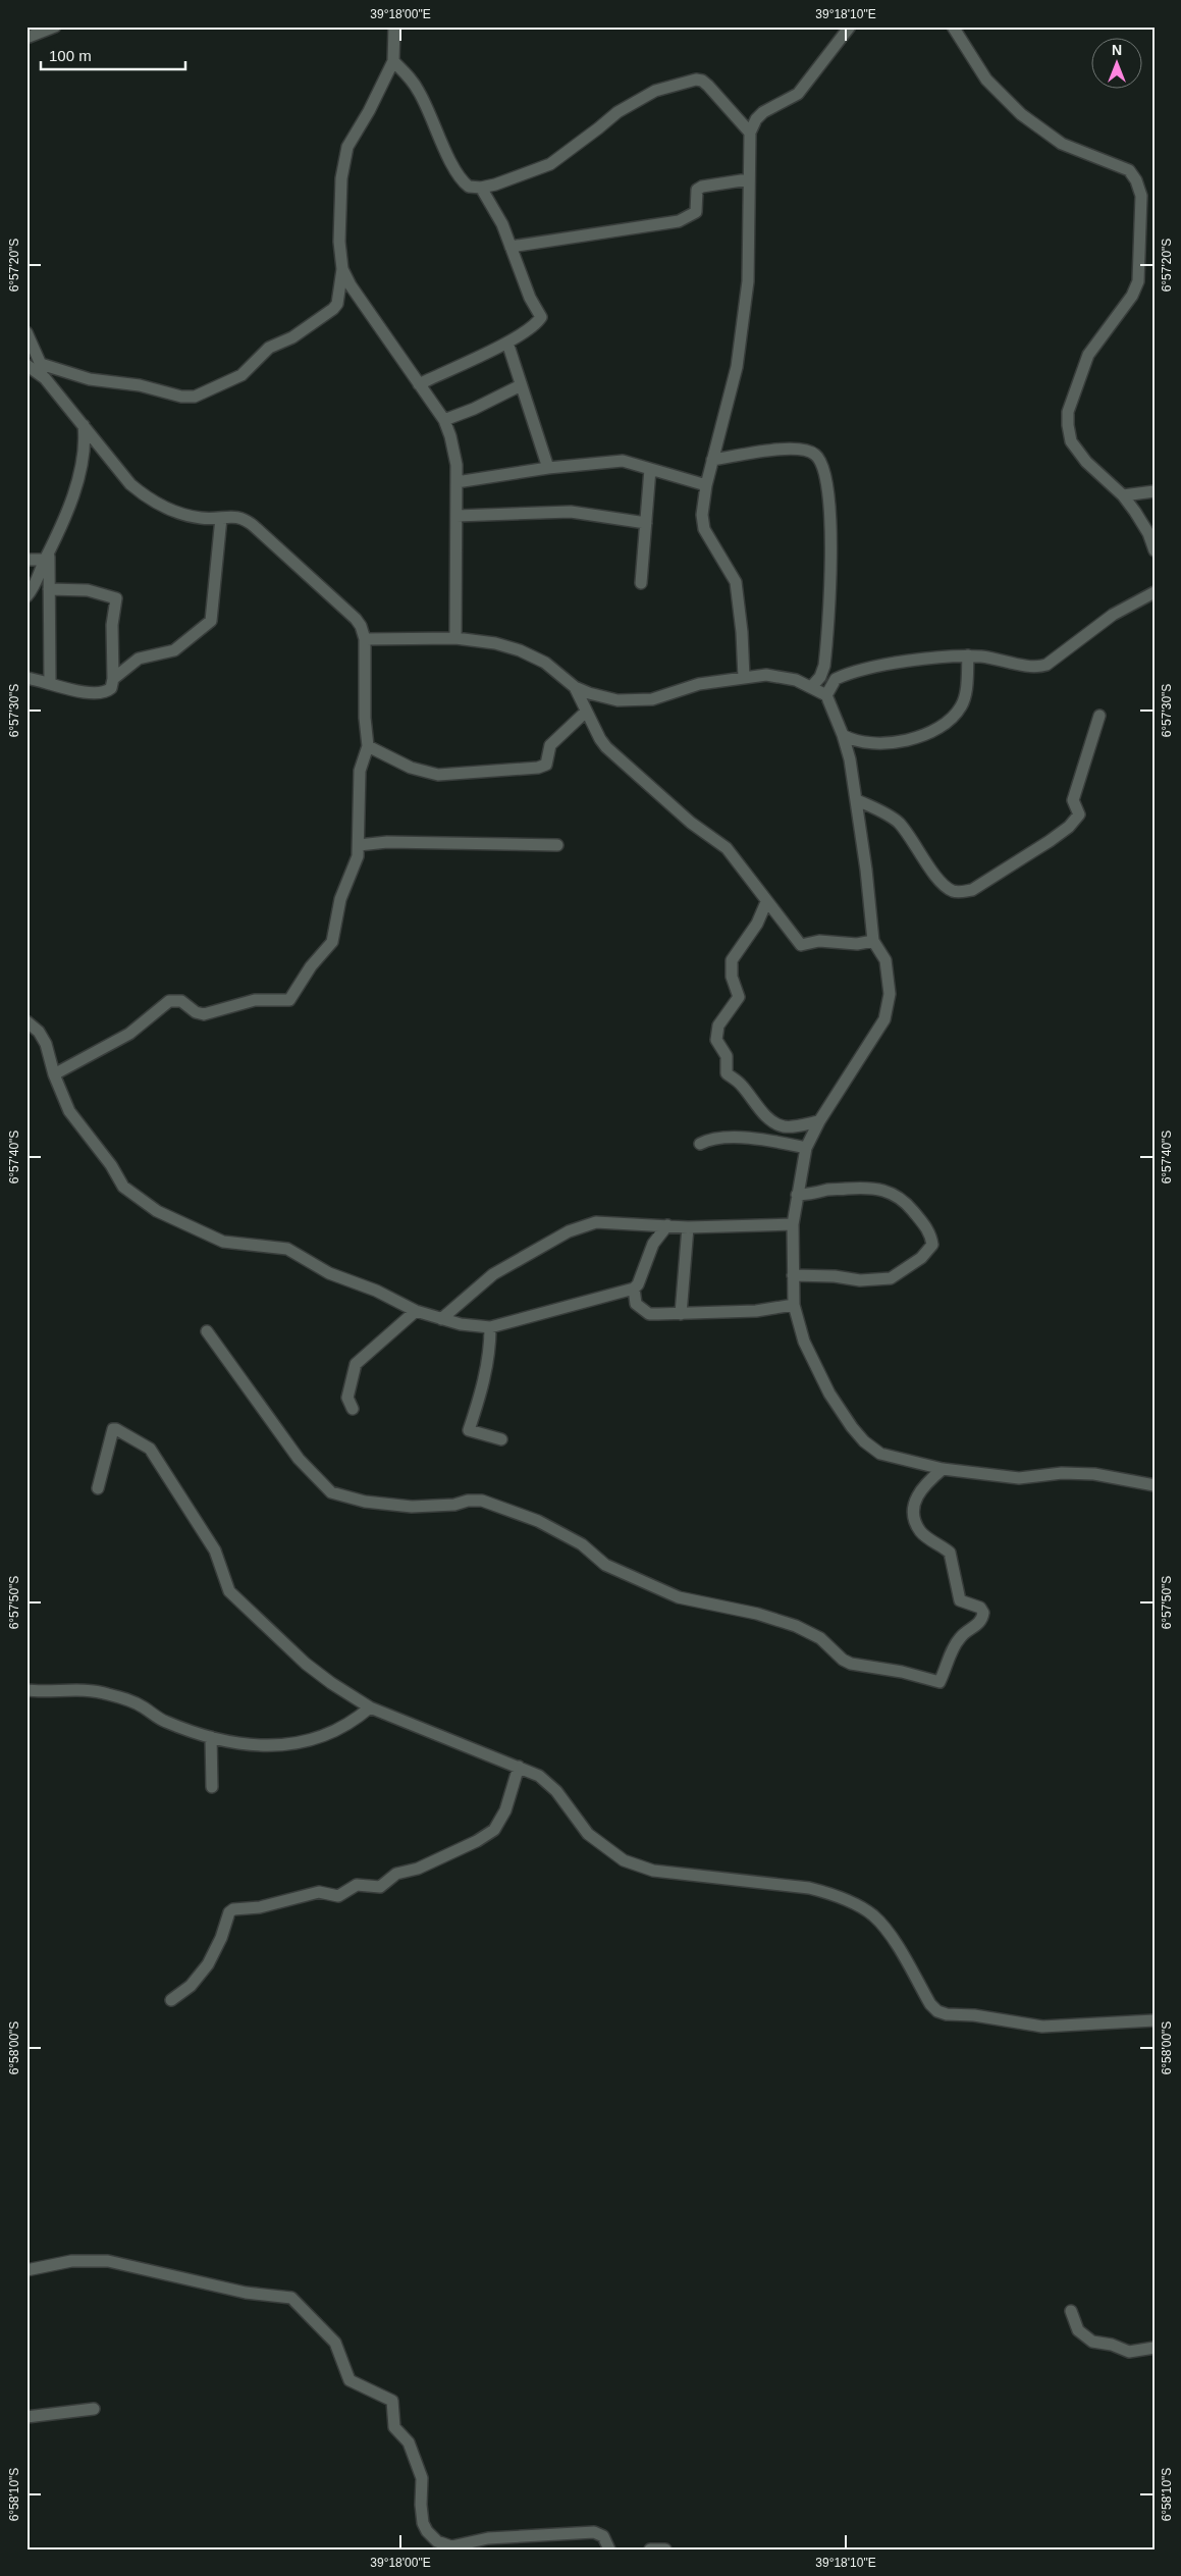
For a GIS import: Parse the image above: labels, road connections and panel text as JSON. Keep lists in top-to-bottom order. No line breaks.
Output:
{"scale_bar":"100 m","north":"top","coordinates":["39°18'00\"E","39°18'10\"E","6°57'20\"S","6°57'30\"S","6°57'40\"S","6°57'50\"S","6°58'00\"S","6°58'10\"S"]}
